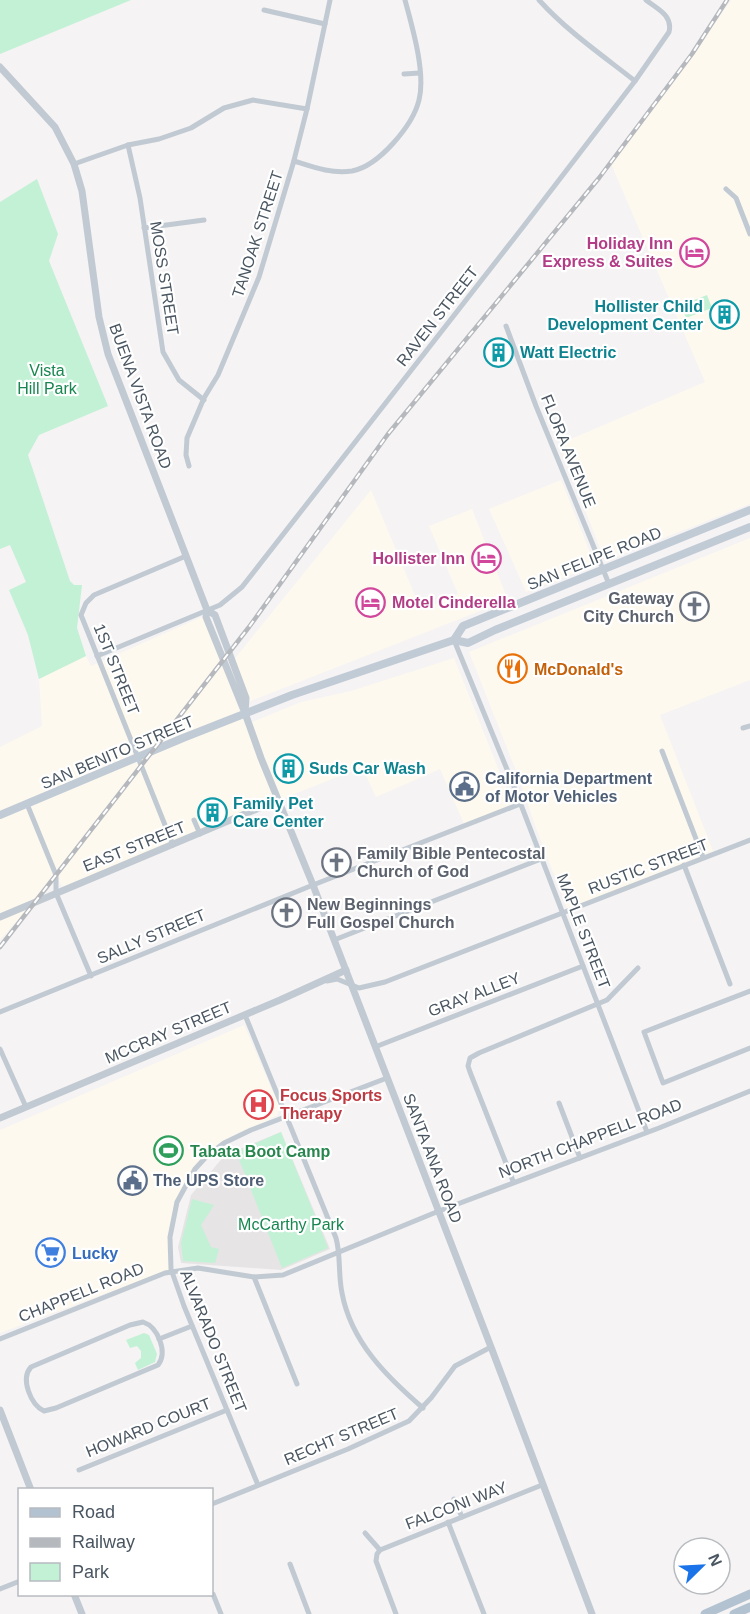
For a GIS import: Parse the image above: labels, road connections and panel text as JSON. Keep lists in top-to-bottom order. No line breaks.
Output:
{"streets":{"main road":["SAN FELIPE ROAD","SAN BENITO STREET"],"street":["TANOAK STREET","MOSS STREET","RAVEN STREET","BUENA VISTA ROAD","FLORA AVENUE","1ST STREET","EAST STREET","RUSTIC STREET","MAPLE STREET","SALLY STREET","GRAY ALLEY","MCCRAY STREET","NORTH CHAPPELL ROAD","SANTA ANA ROAD","CHAPPELL ROAD","ALVARADO STREET","HOWARD COURT","RECHT STREET","FALCONI WAY"]},"crossings":[["TANOAK STREET","MOSS STREET"],["RAVEN STREET","BUENA VISTA ROAD"],["RAVEN STREET","1ST STREET"],["BUENA VISTA ROAD","SAN FELIPE ROAD"],["BUENA VISTA ROAD","1ST STREET"],["BUENA VISTA ROAD","SAN BENITO STREET"],["BUENA VISTA ROAD","SANTA ANA ROAD"],["FLORA AVENUE","SAN FELIPE ROAD"],["SAN FELIPE ROAD","SAN BENITO STREET"],["SAN FELIPE ROAD","MAPLE STREET"],["SAN FELIPE ROAD","SANTA ANA ROAD"],["1ST STREET","SAN BENITO STREET"],["1ST STREET","EAST STREET"],["SAN BENITO STREET","SANTA ANA ROAD"],["EAST STREET","SANTA ANA ROAD"],["RUSTIC STREET","MAPLE STREET"],["RUSTIC STREET","MCCRAY STREET"],["RUSTIC STREET","SANTA ANA ROAD"],["MAPLE STREET","SALLY STREET"],["MAPLE STREET","GRAY ALLEY"],["MAPLE STREET","NORTH CHAPPELL ROAD"],["SALLY STREET","SANTA ANA ROAD"],["GRAY ALLEY","SANTA ANA ROAD"],["MCCRAY STREET","SANTA ANA ROAD"],["NORTH CHAPPELL ROAD","SANTA ANA ROAD"],["NORTH CHAPPELL ROAD","CHAPPELL ROAD"],["SANTA ANA ROAD","ALVARADO STREET"],["SANTA ANA ROAD","RECHT STREET"],["SANTA ANA ROAD","FALCONI WAY"],["CHAPPELL ROAD","ALVARADO STREET"],["ALVARADO STREET","HOWARD COURT"],["ALVARADO STREET","RECHT STREET"]],"parks":["Vista Hill Park","McCarthy Park"],"places":{"hotel":["Holiday Inn Express & Suites","Hollister Inn","Motel Cinderella"],"building":["Hollister Child Development Center","Watt Electric","Suds Car Wash","Family Pet Care Center"],"church":["Gateway City Church","Family Bible Pentecostal Church of God","New Beginnings Full Gospel Church"],"restaurant":["McDonald's"],"public building":["California Department of Motor Vehicles","The UPS Store"],"hospital":["Focus Sports Therapy"],"sports":["Tabata Boot Camp"],"supermarket":["Lucky"]},"legend":["Road","Railway","Park"],"north":"top right"}
